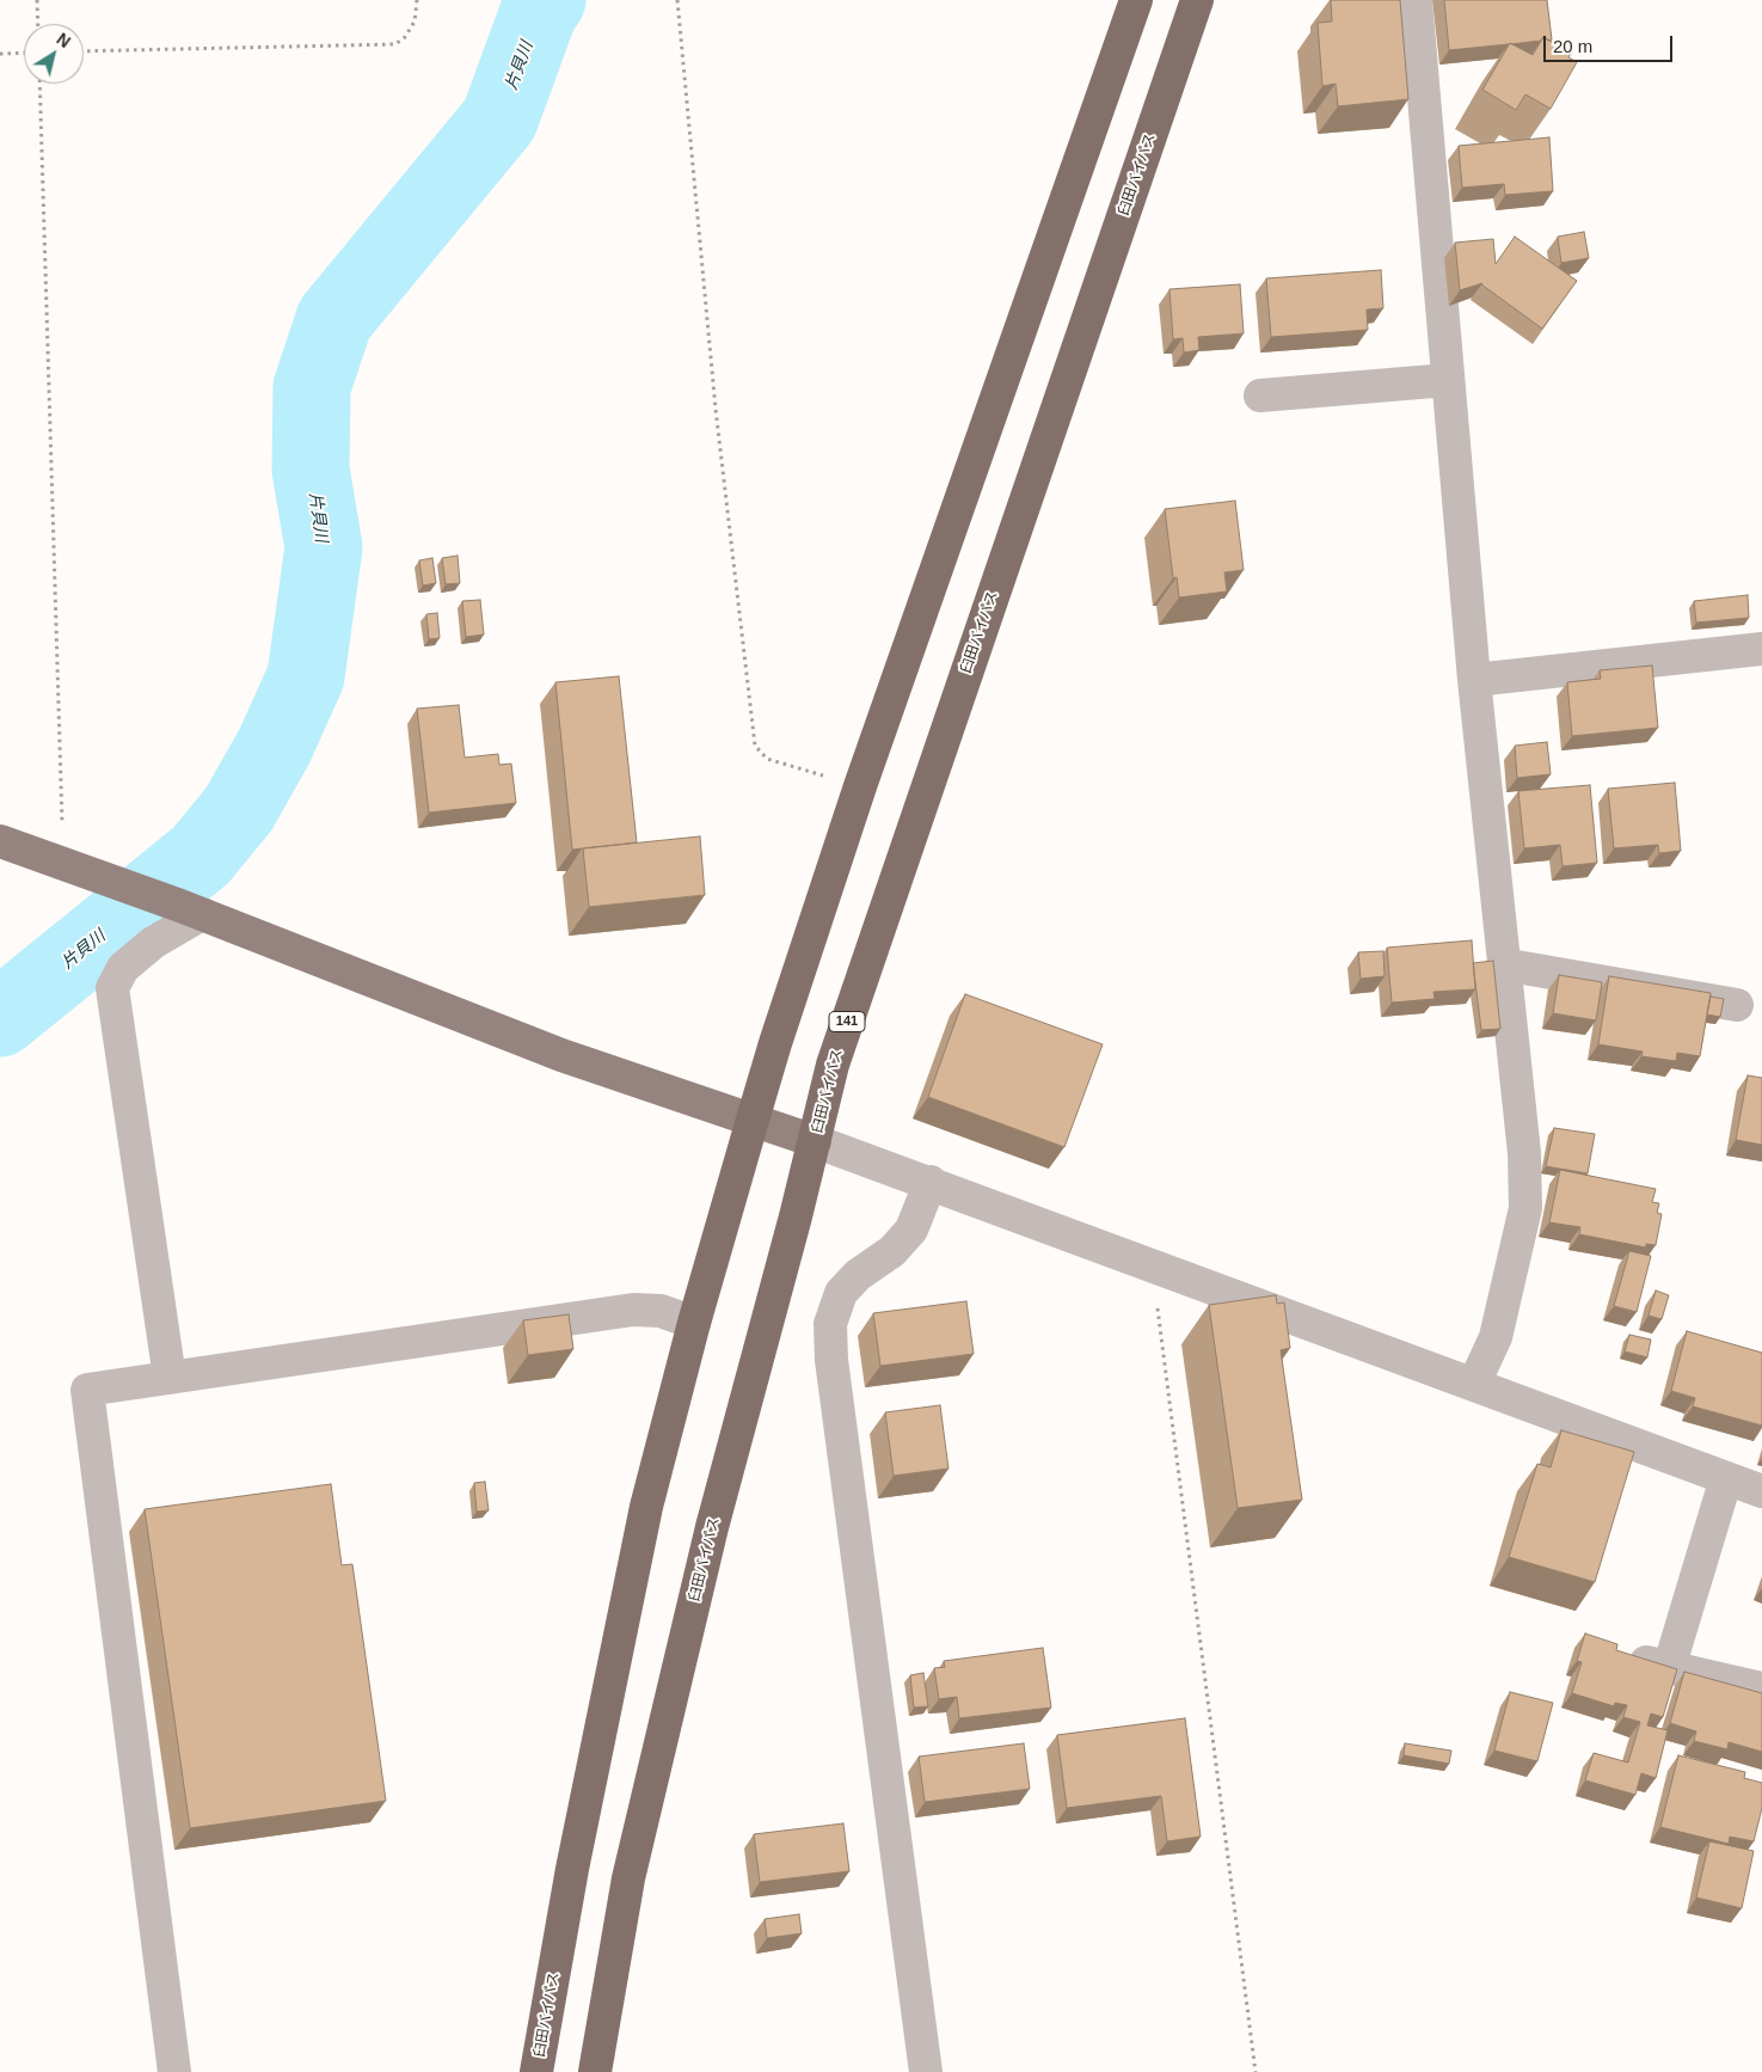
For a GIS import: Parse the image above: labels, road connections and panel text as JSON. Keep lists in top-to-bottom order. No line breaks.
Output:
{"streets":{"highway":["臼田バイパス","141"]},"water":["片貝川"],"scale_bar":"20 m","north":"top right"}
